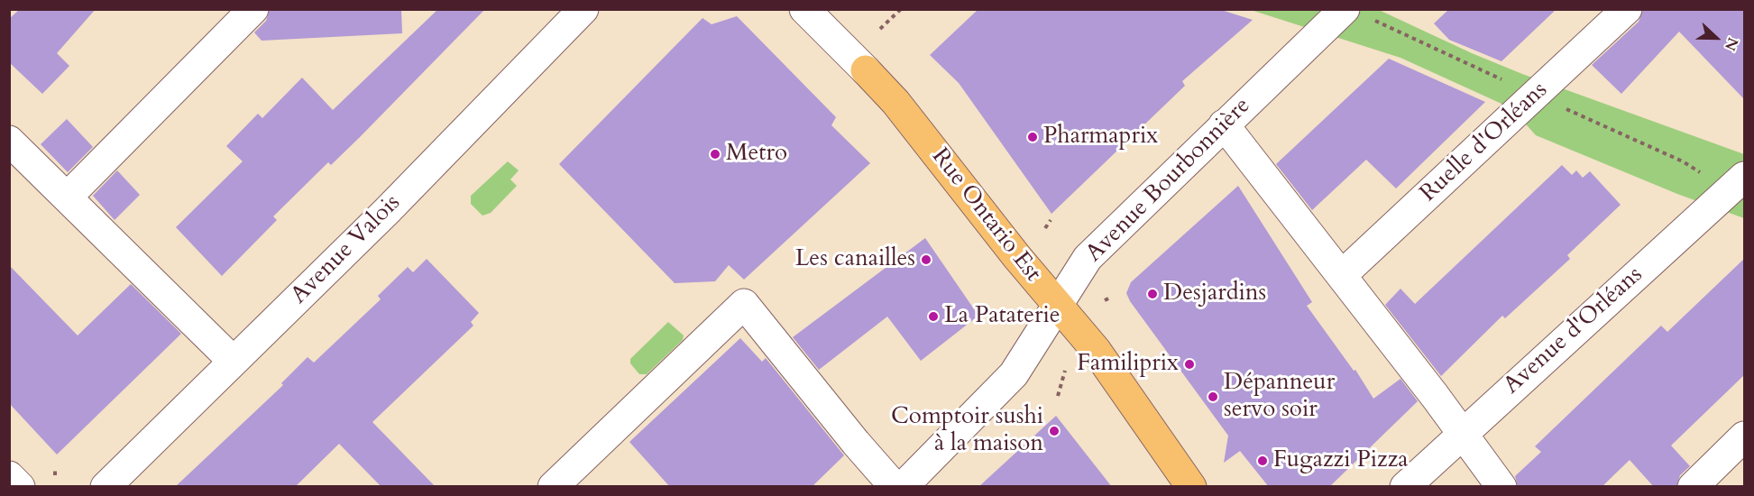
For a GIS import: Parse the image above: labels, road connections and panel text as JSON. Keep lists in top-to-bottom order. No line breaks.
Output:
{"streets":{"main road":["Rue Ontario Est"],"street":["Ruelle d'Orléans","Avenue Bourbonnière","Avenue Valois","Avenue d'Orléans"]},"crossings":[["Avenue Bourbonnière","Rue Ontario Est"]],"places":["Pharmaprix","Metro","Les canailles","Desjardins","La Pataterie","Familiprix","Dépanneur servo soir","Comptoir sushi à la maison","Fugazzi Pizza"],"north":"right"}
